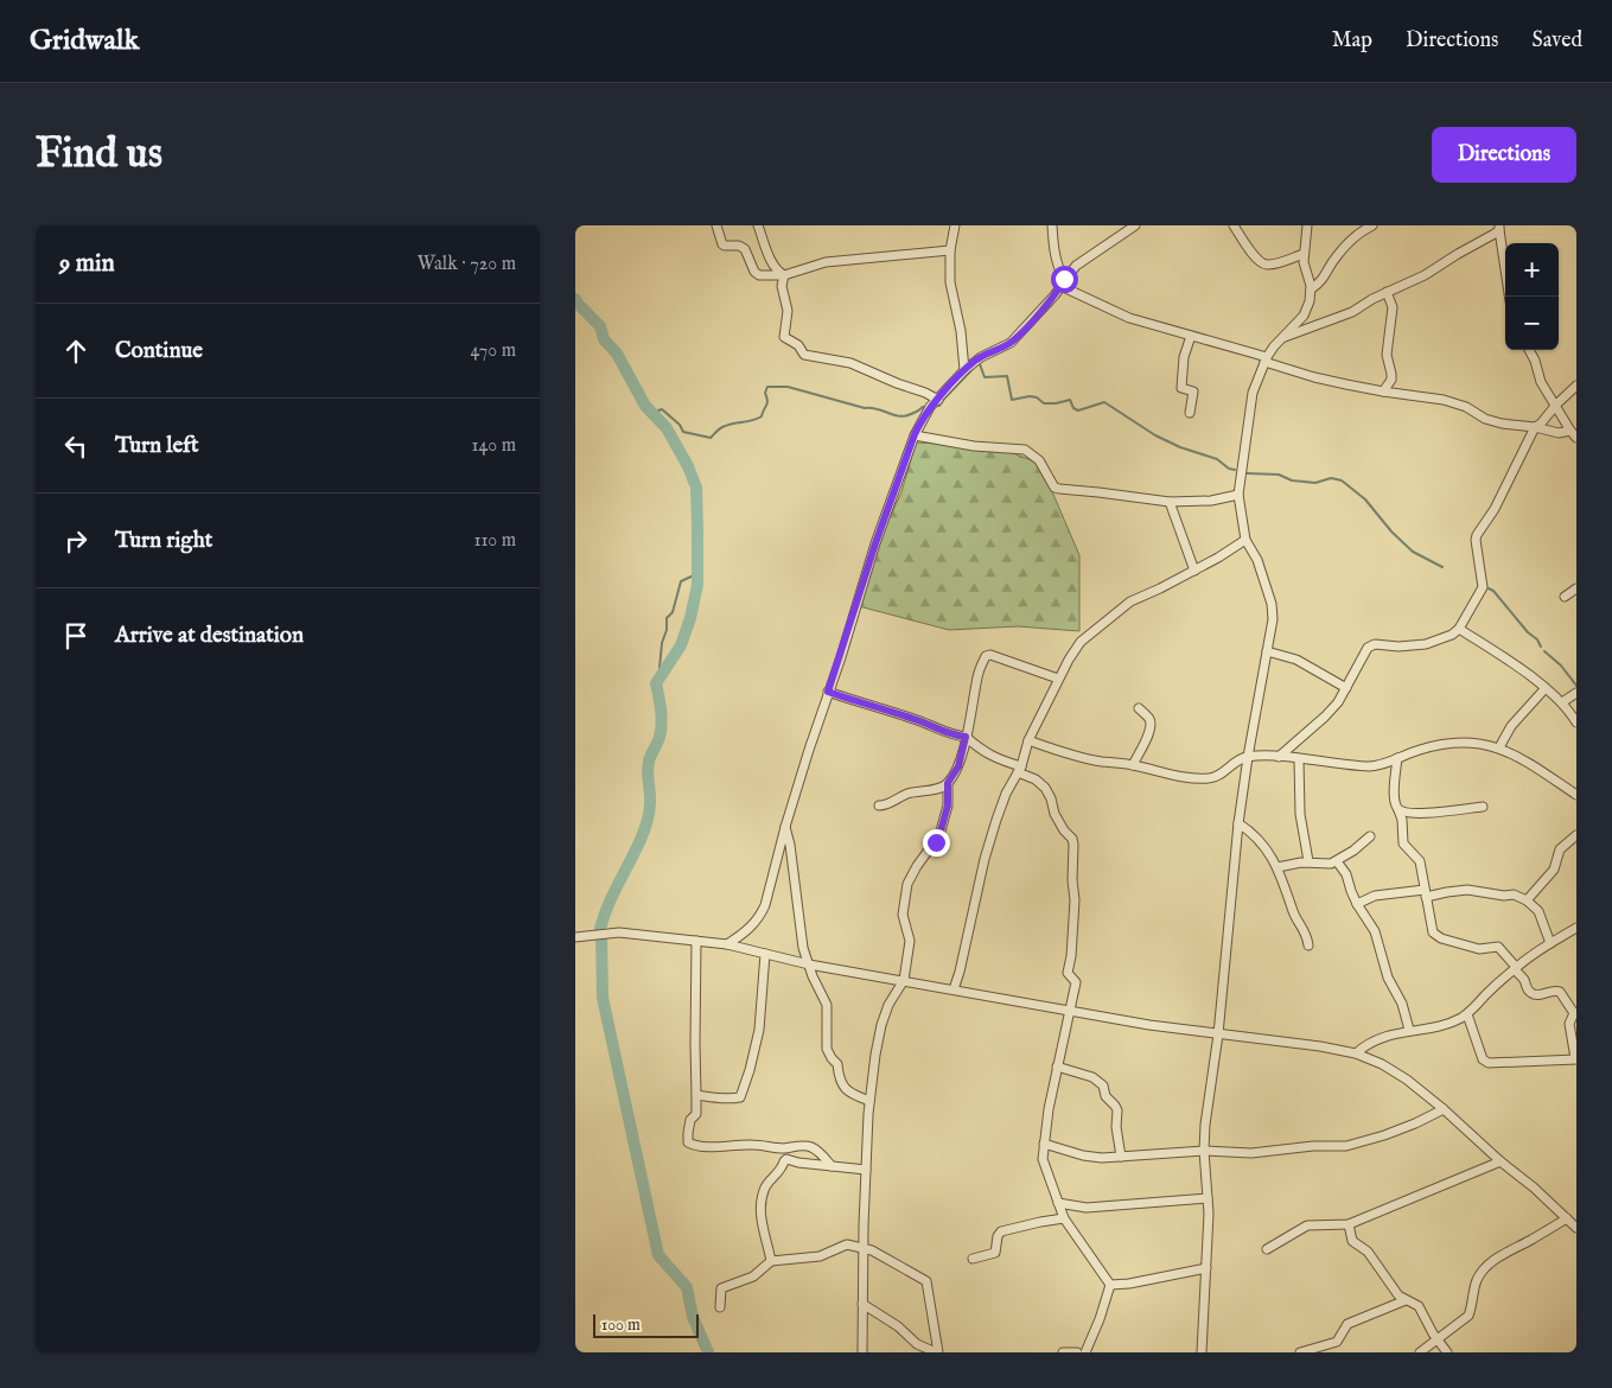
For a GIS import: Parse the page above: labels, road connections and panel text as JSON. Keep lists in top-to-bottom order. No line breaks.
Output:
{"scale_bar":"100 m","page":{"header":"Gridwalk","nav":["Map","Directions","Saved"],"buttons":"Directions","title":"Find us","heading":["9 min","Walk · 720 m"],"map_buttons":["+","−"],"list":[["Continue","470 m"],["Turn left","140 m"],["Turn right","110 m"],"Arrive at destination"],"scale":"100 m"}}
